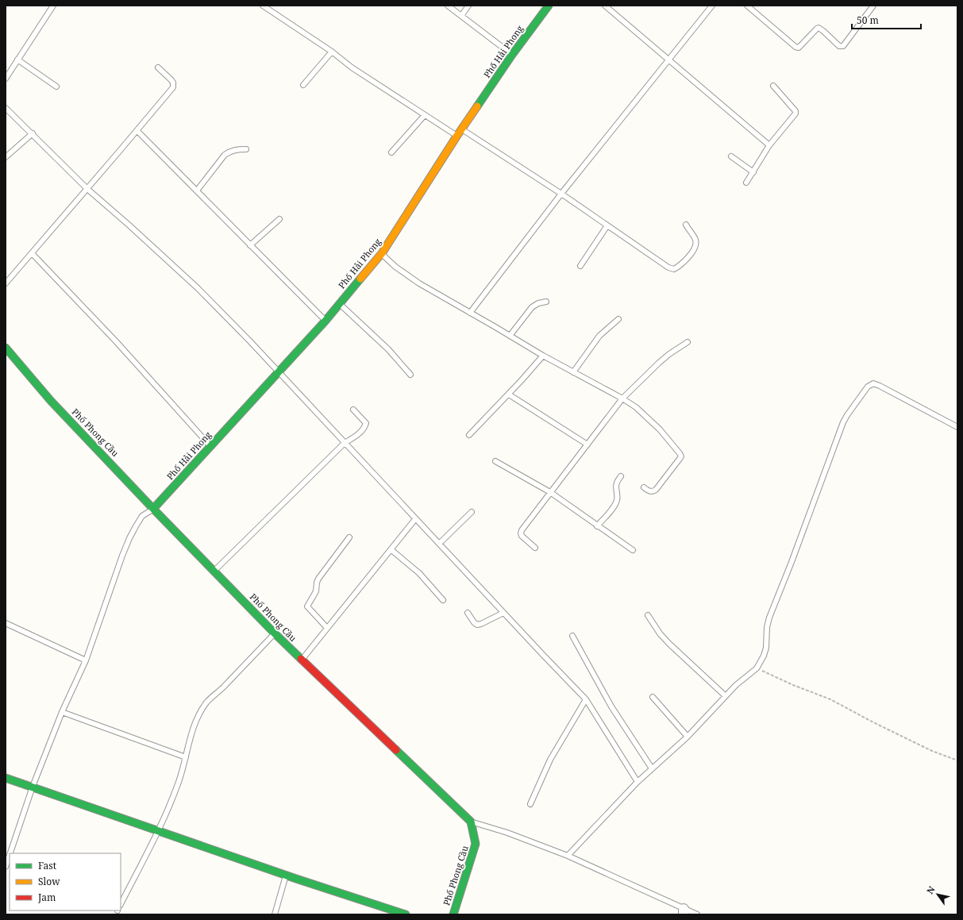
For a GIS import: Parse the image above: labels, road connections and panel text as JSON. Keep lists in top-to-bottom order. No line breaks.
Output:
{"streets":{"street":["Phố Hải Phong","Phố Phong Cầu"]},"crossings":[["Phố Hải Phong","Phố Phong Cầu"]],"legend":["Fast","Slow","Jam"],"scale_bar":"50 m","north":"top left"}
